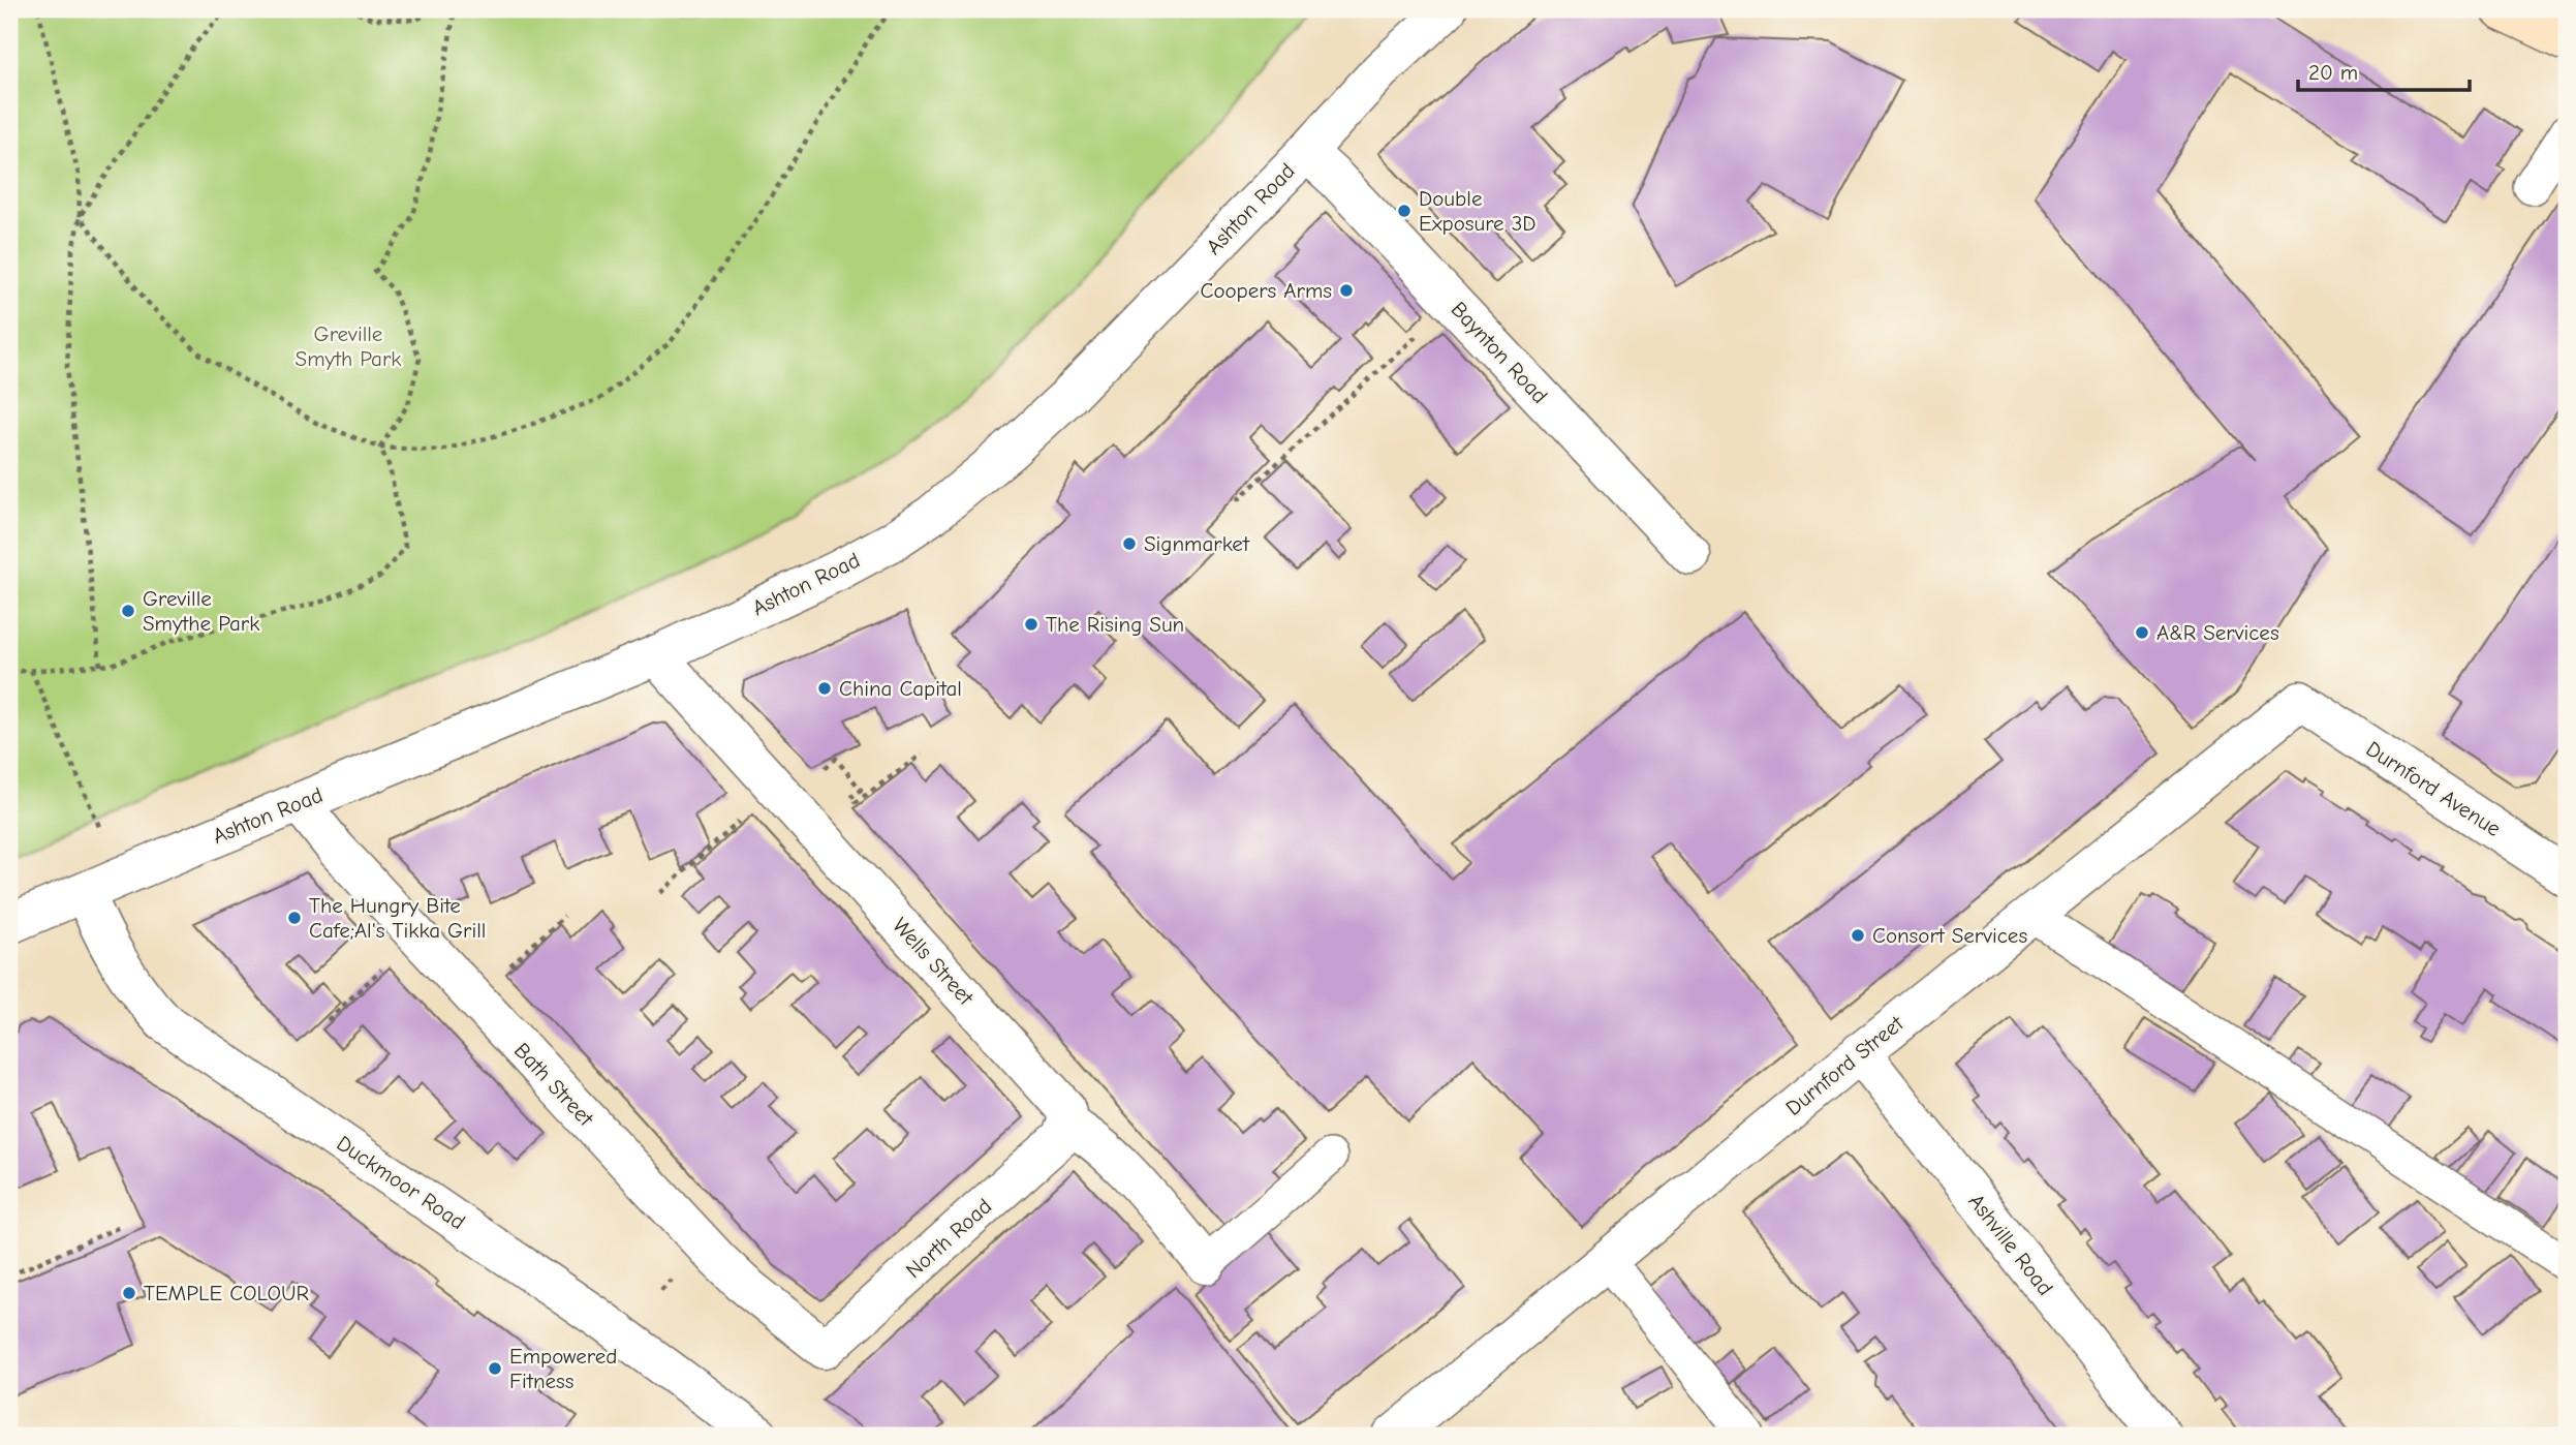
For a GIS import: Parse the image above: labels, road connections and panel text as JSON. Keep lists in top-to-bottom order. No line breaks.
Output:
{"streets":{"street":["Ashton Road","Baynton Road","Durnford Avenue","Wells Street","Durnford Street","Bath Street","Duckmoor Road","North Road","Ashville Road"]},"crossings":[["Ashton Road","Baynton Road"],["Ashton Road","Wells Street"],["Ashton Road","Bath Street"],["Ashton Road","Duckmoor Road"],["Durnford Avenue","Durnford Street"],["Wells Street","North Road"],["Durnford Street","Ashville Road"],["Bath Street","North Road"]],"parks":["Greville Smyth Park"],"places":["Double Exposure 3D","Coopers Arms","Signmarket","Greville Smythe Park","The Rising Sun","A&R Services","China Capital","The Hungry Bite Cafe;Al's Tikka Grill","Consort Services","TEMPLE COLOUR","Empowered Fitness"],"scale_bar":"20 m"}
